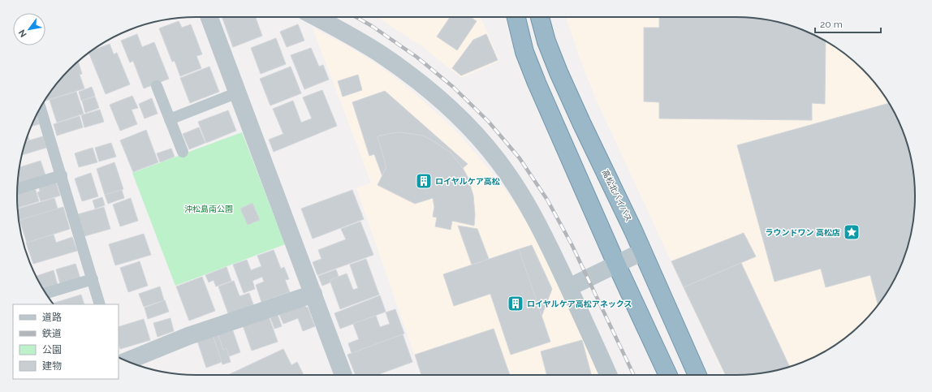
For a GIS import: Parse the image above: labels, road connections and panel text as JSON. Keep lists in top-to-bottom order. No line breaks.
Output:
{"streets":{"highway":["高松北バイパス"]},"parks":["沖松島南公園"],"places":{"building":["ロイヤルケア高松","ロイヤルケア高松アネックス"],"place":["ラウンドワン 高松店"]},"legend":["道路","鉄道","公園","建物"],"scale_bar":"20 m","north":"bottom left"}
